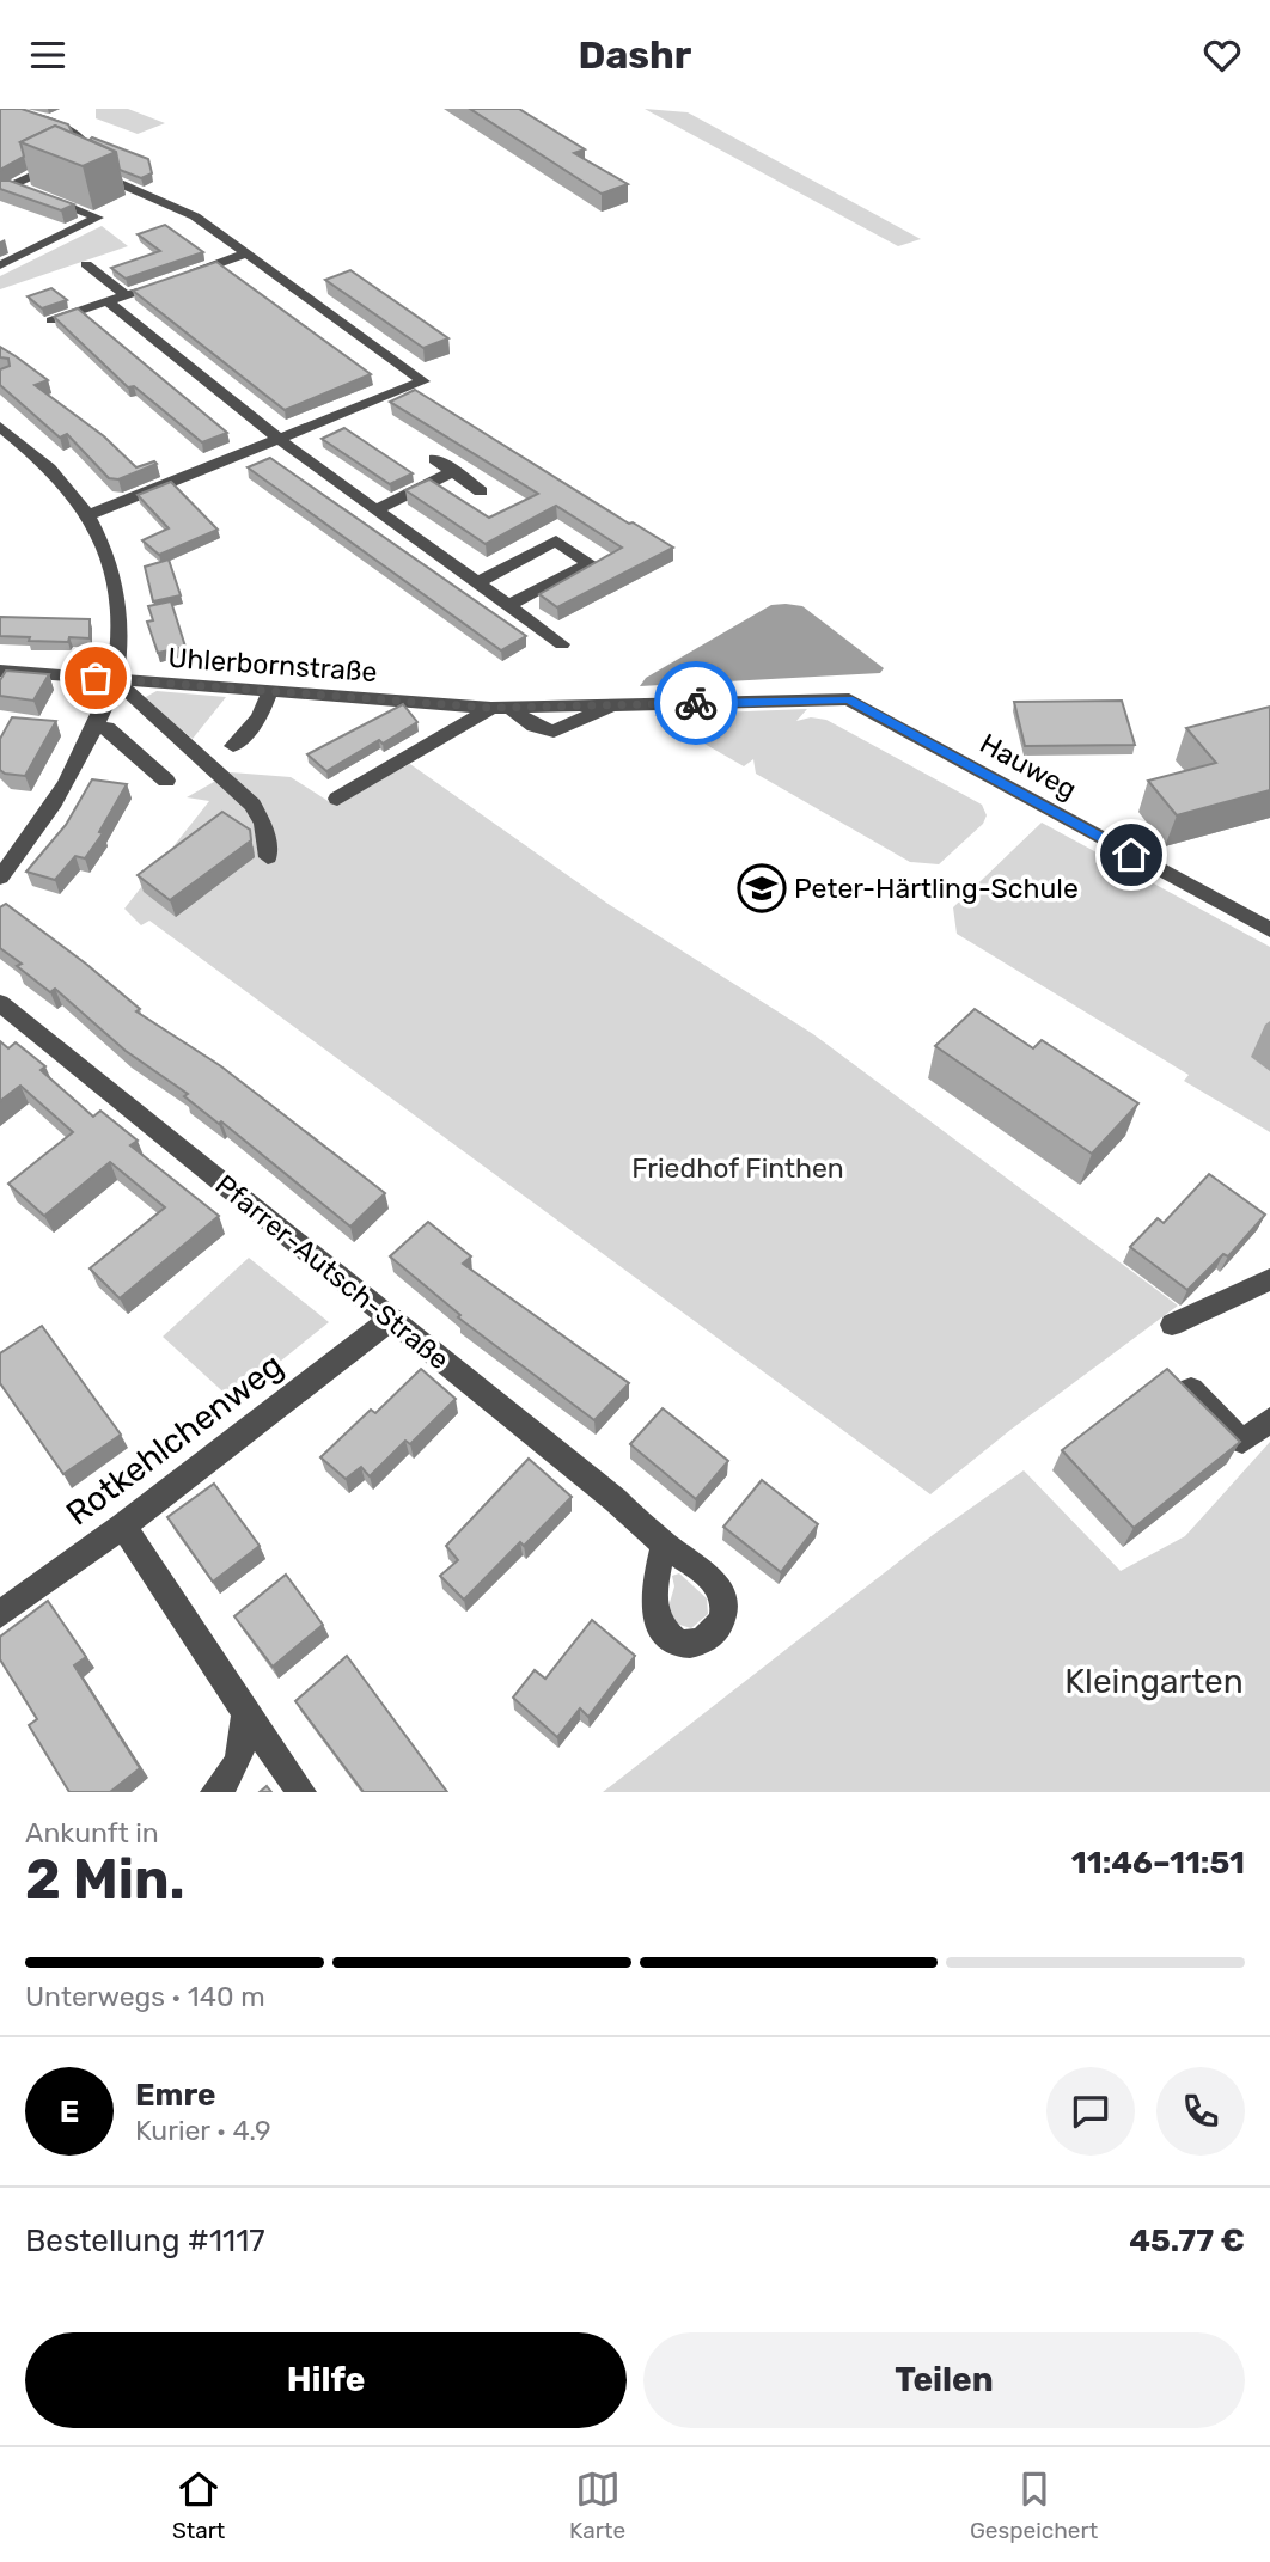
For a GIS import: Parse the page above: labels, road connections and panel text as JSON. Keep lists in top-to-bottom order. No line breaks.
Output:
{"streets":{"street":["Uhlerbornstraße","Hauweg","Pfarrer-Autsch-Straße","Rotkehlchenweg"]},"crossings":[["Uhlerbornstraße","Hauweg"],["Pfarrer-Autsch-Straße","Rotkehlchenweg"]],"parks":["Friedhof Finthen","Kleingarten"],"places":{"school or university":["Peter-Härtling-Schule"]},"page":{"header":"Dashr","heading":["2 Min.","Ankunft in","11:46–11:51"],"panel":["Emre","Kurier · 4.9","Bestellung #1117","45.77 €"],"bar":"Unterwegs · 140 m","round":"E","buttons":["Hilfe","Teilen"],"tabs":["Start","Karte","Gespeichert"]}}
